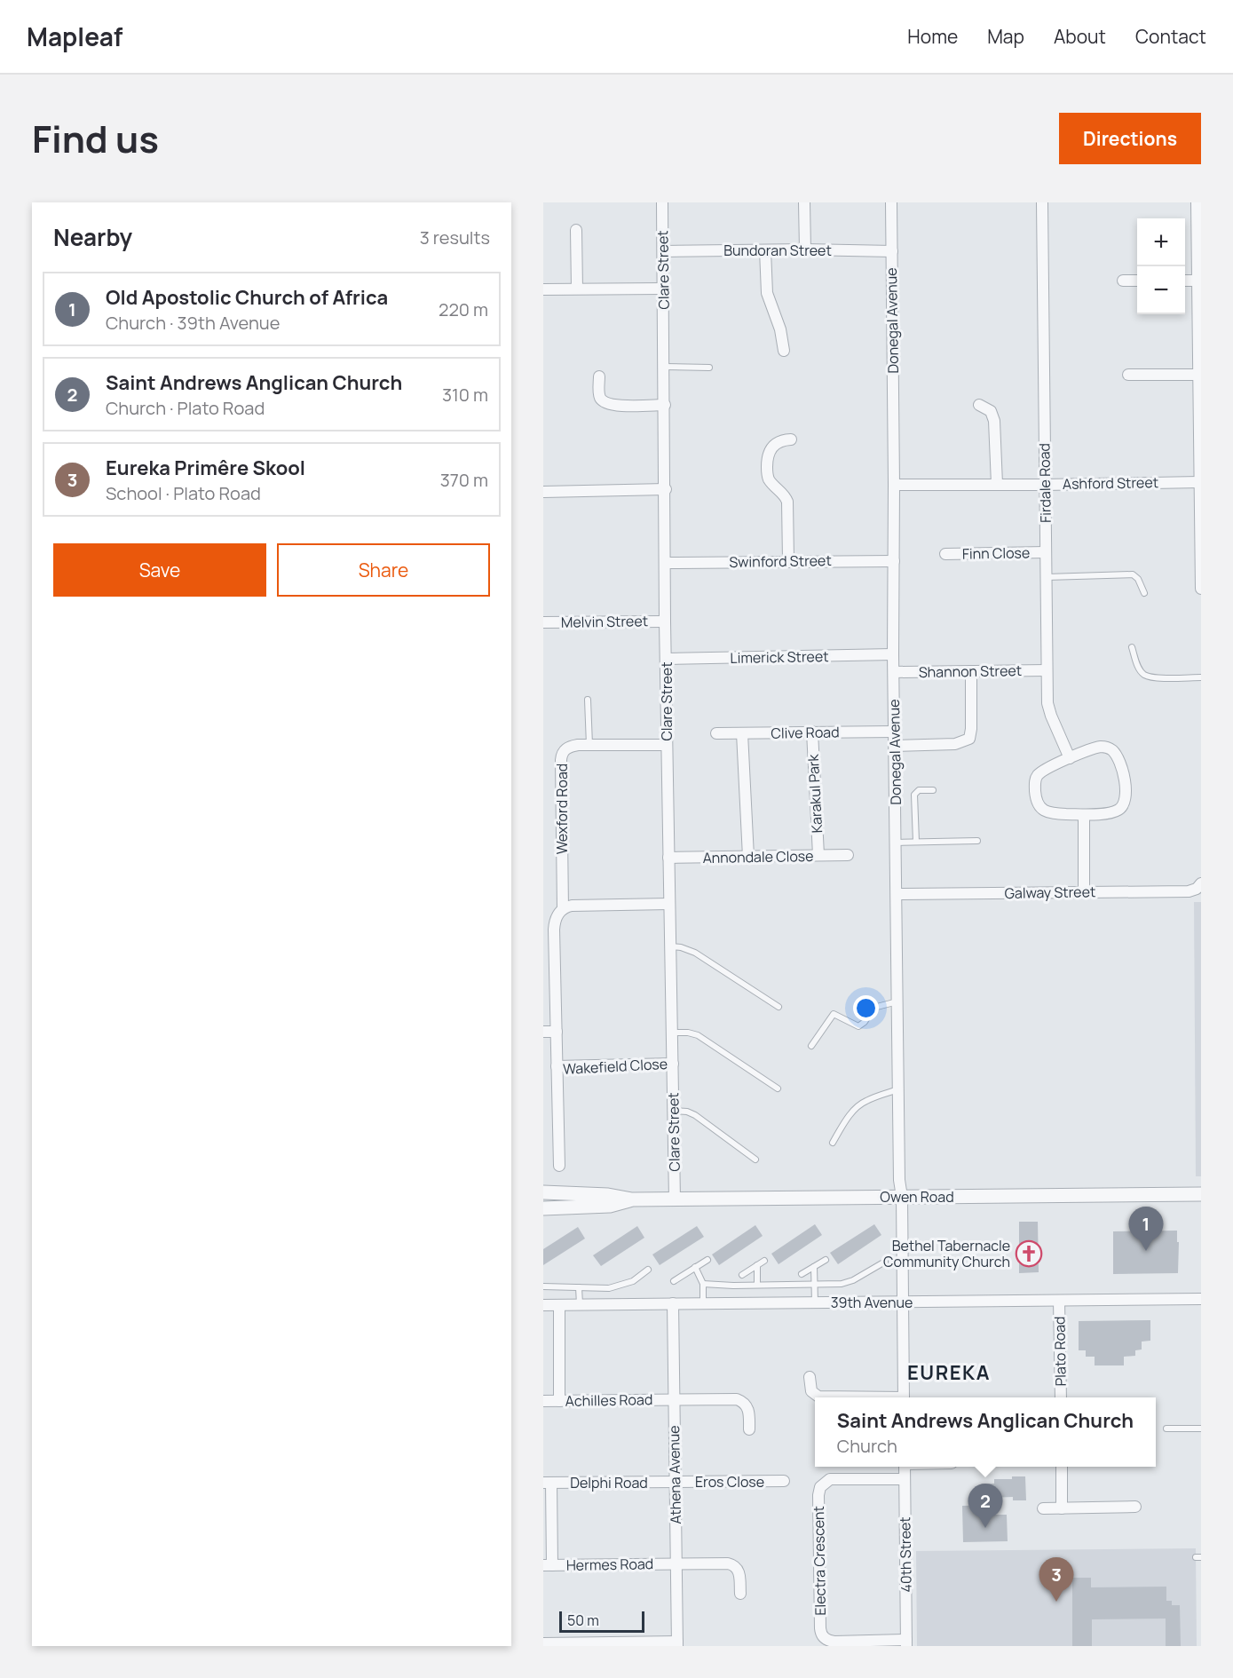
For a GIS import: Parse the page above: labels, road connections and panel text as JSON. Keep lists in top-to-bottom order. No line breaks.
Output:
{"streets":{"street":["Bundoran Street","Clare Street","Donegal Avenue","Firdale Road","Ashford Street","Finn Close","Swinford Street","Melvin Street","Limerick Street","Shannon Street","Clive Road","Karakul Park","Wexford Road","Annondale Close","Galway Street","Wakefield Close","Owen Road","39th Avenue","Plato Road","Achilles Road","Athena Avenue","Eros Close","Delphi Road","40th Street","Electra Crescent","Hermes Road"]},"crossings":[["Bundoran Street","Clare Street"],["Bundoran Street","Donegal Avenue"],["Clare Street","Swinford Street"],["Clare Street","Melvin Street"],["Clare Street","Limerick Street"],["Clare Street","Wexford Road"],["Clare Street","Annondale Close"],["Clare Street","Wakefield Close"],["Clare Street","Owen Road"],["Donegal Avenue","Ashford Street"],["Donegal Avenue","Swinford Street"],["Donegal Avenue","Limerick Street"],["Donegal Avenue","Shannon Street"],["Donegal Avenue","Clive Road"],["Donegal Avenue","Galway Street"],["Donegal Avenue","Owen Road"],["Donegal Avenue","39th Avenue"],["Firdale Road","Ashford Street"],["Firdale Road","Finn Close"],["Firdale Road","Shannon Street"],["Clive Road","Karakul Park"],["Karakul Park","Annondale Close"],["39th Avenue","Plato Road"],["39th Avenue","Athena Avenue"],["Achilles Road","Athena Avenue"],["Athena Avenue","Eros Close"],["Athena Avenue","Delphi Road"],["Athena Avenue","Hermes Road"],["Eros Close","Delphi Road"],["40th Street","Electra Crescent"]],"districts":["EUREKA"],"places":{"church":["Bethel Tabernacle Community Church"]},"scale_bar":"50 m","page":{"header":"Mapleaf","nav":["Home","Map","About","Contact"],"title":"Find us","buttons":["Directions",["Save","Share"]],"heading":["Nearby","3 results"],"map_buttons":["+","−"],"list":[{"mark":"1","name":"Old Apostolic Church of Africa","note":"Church · 39th Avenue","value":"220 m"},{"mark":"2","name":"Saint Andrews Anglican Church","note":"Church · Plato Road","value":"310 m"},{"mark":"3","name":"Eureka Primêre Skool","note":"School · Plato Road","value":"370 m"}],"pins":["1","2","3"],"popup":["Saint Andrews Anglican Church","Church"],"scale":"50 m"}}
